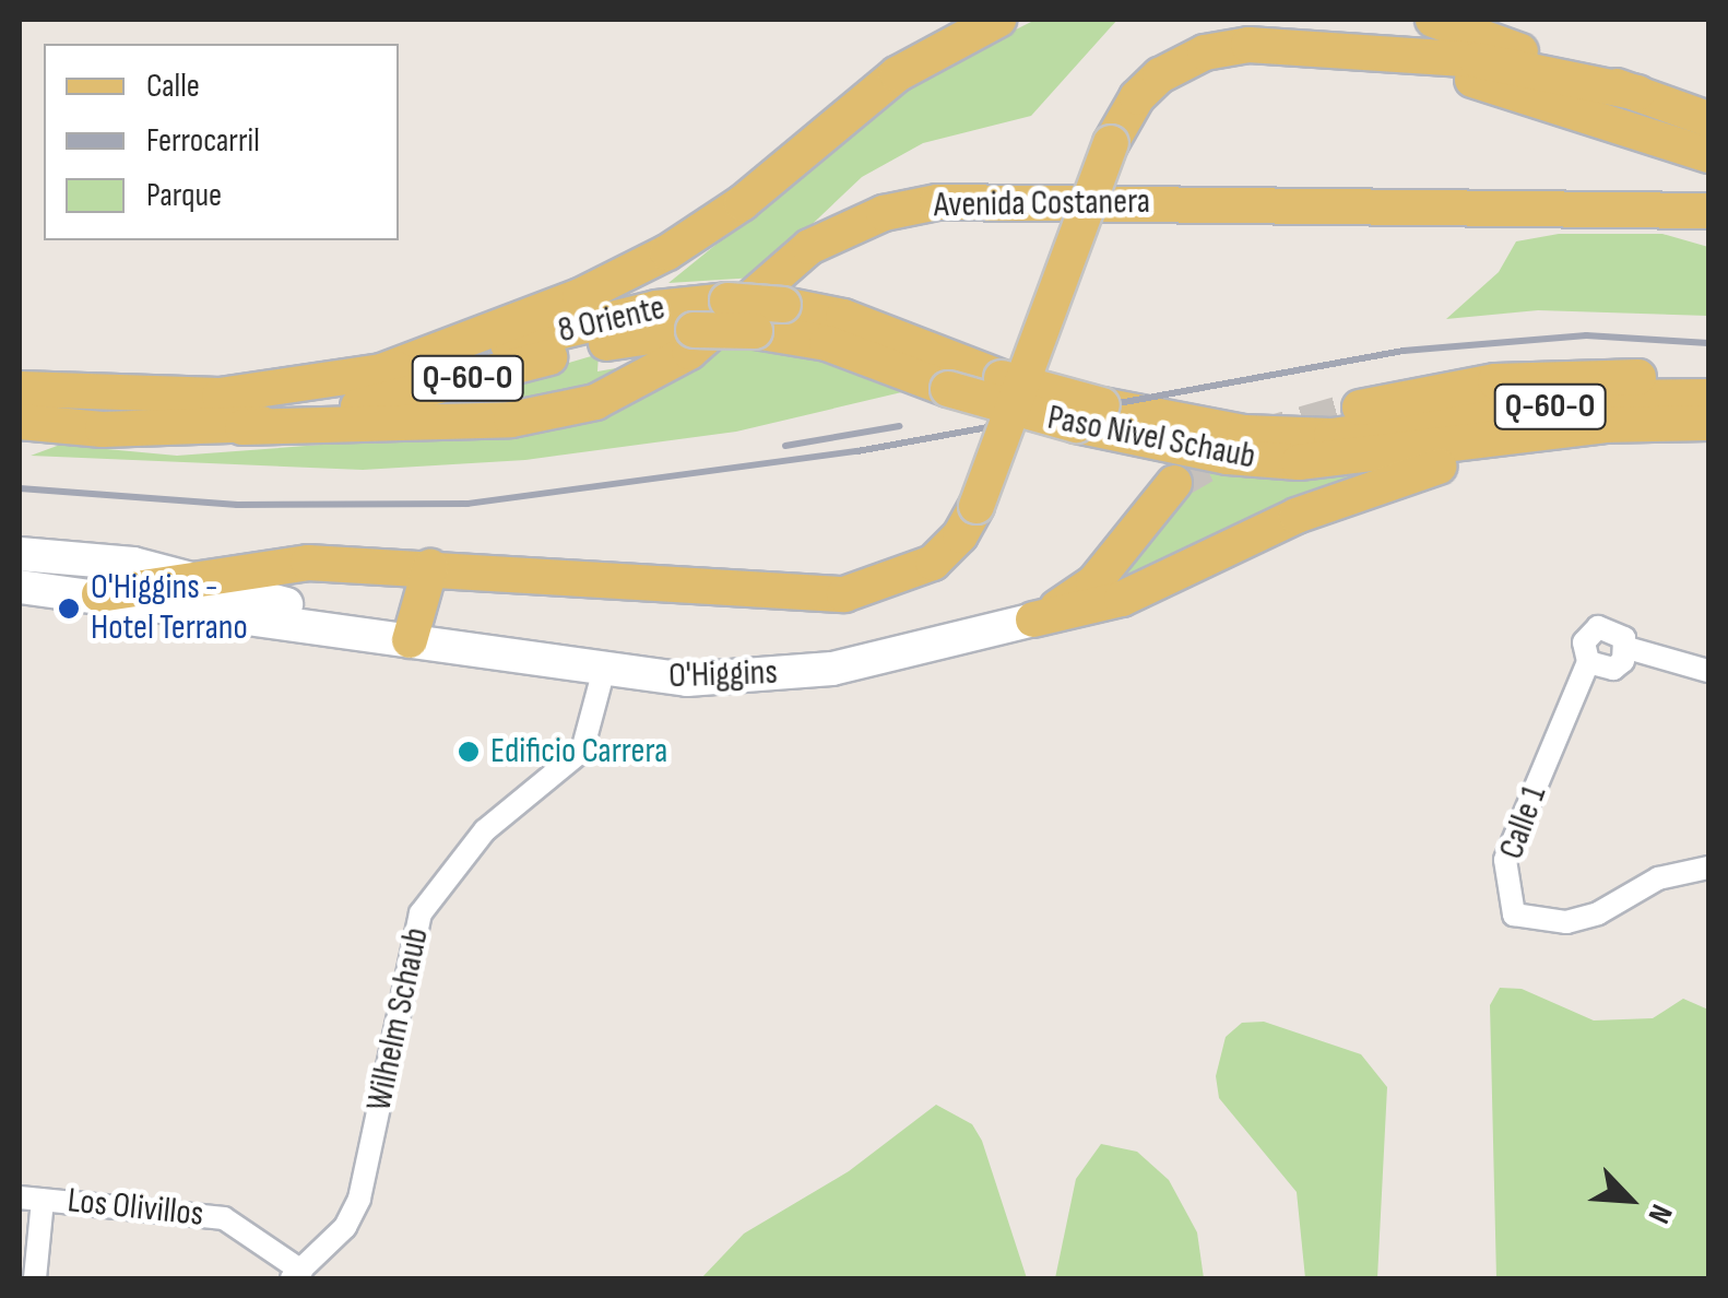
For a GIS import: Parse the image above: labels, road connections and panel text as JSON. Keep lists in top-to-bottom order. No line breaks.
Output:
{"streets":{"main road":["Avenida Costanera","8 Oriente","Q-60-O","Paso Nivel Schaub","O'Higgins"],"street":["Calle 1","Wilhelm Schaub","Los Olivillos"]},"crossings":[["Avenida Costanera","8 Oriente"],["8 Oriente","Paso Nivel Schaub"],["Q-60-O","Paso Nivel Schaub"],["O'Higgins","Wilhelm Schaub"],["Wilhelm Schaub","Los Olivillos"]],"places":["O'Higgins - Hotel Terrano","Edificio Carrera"],"legend":["Calle","Ferrocarril","Parque"],"north":"bottom right"}
